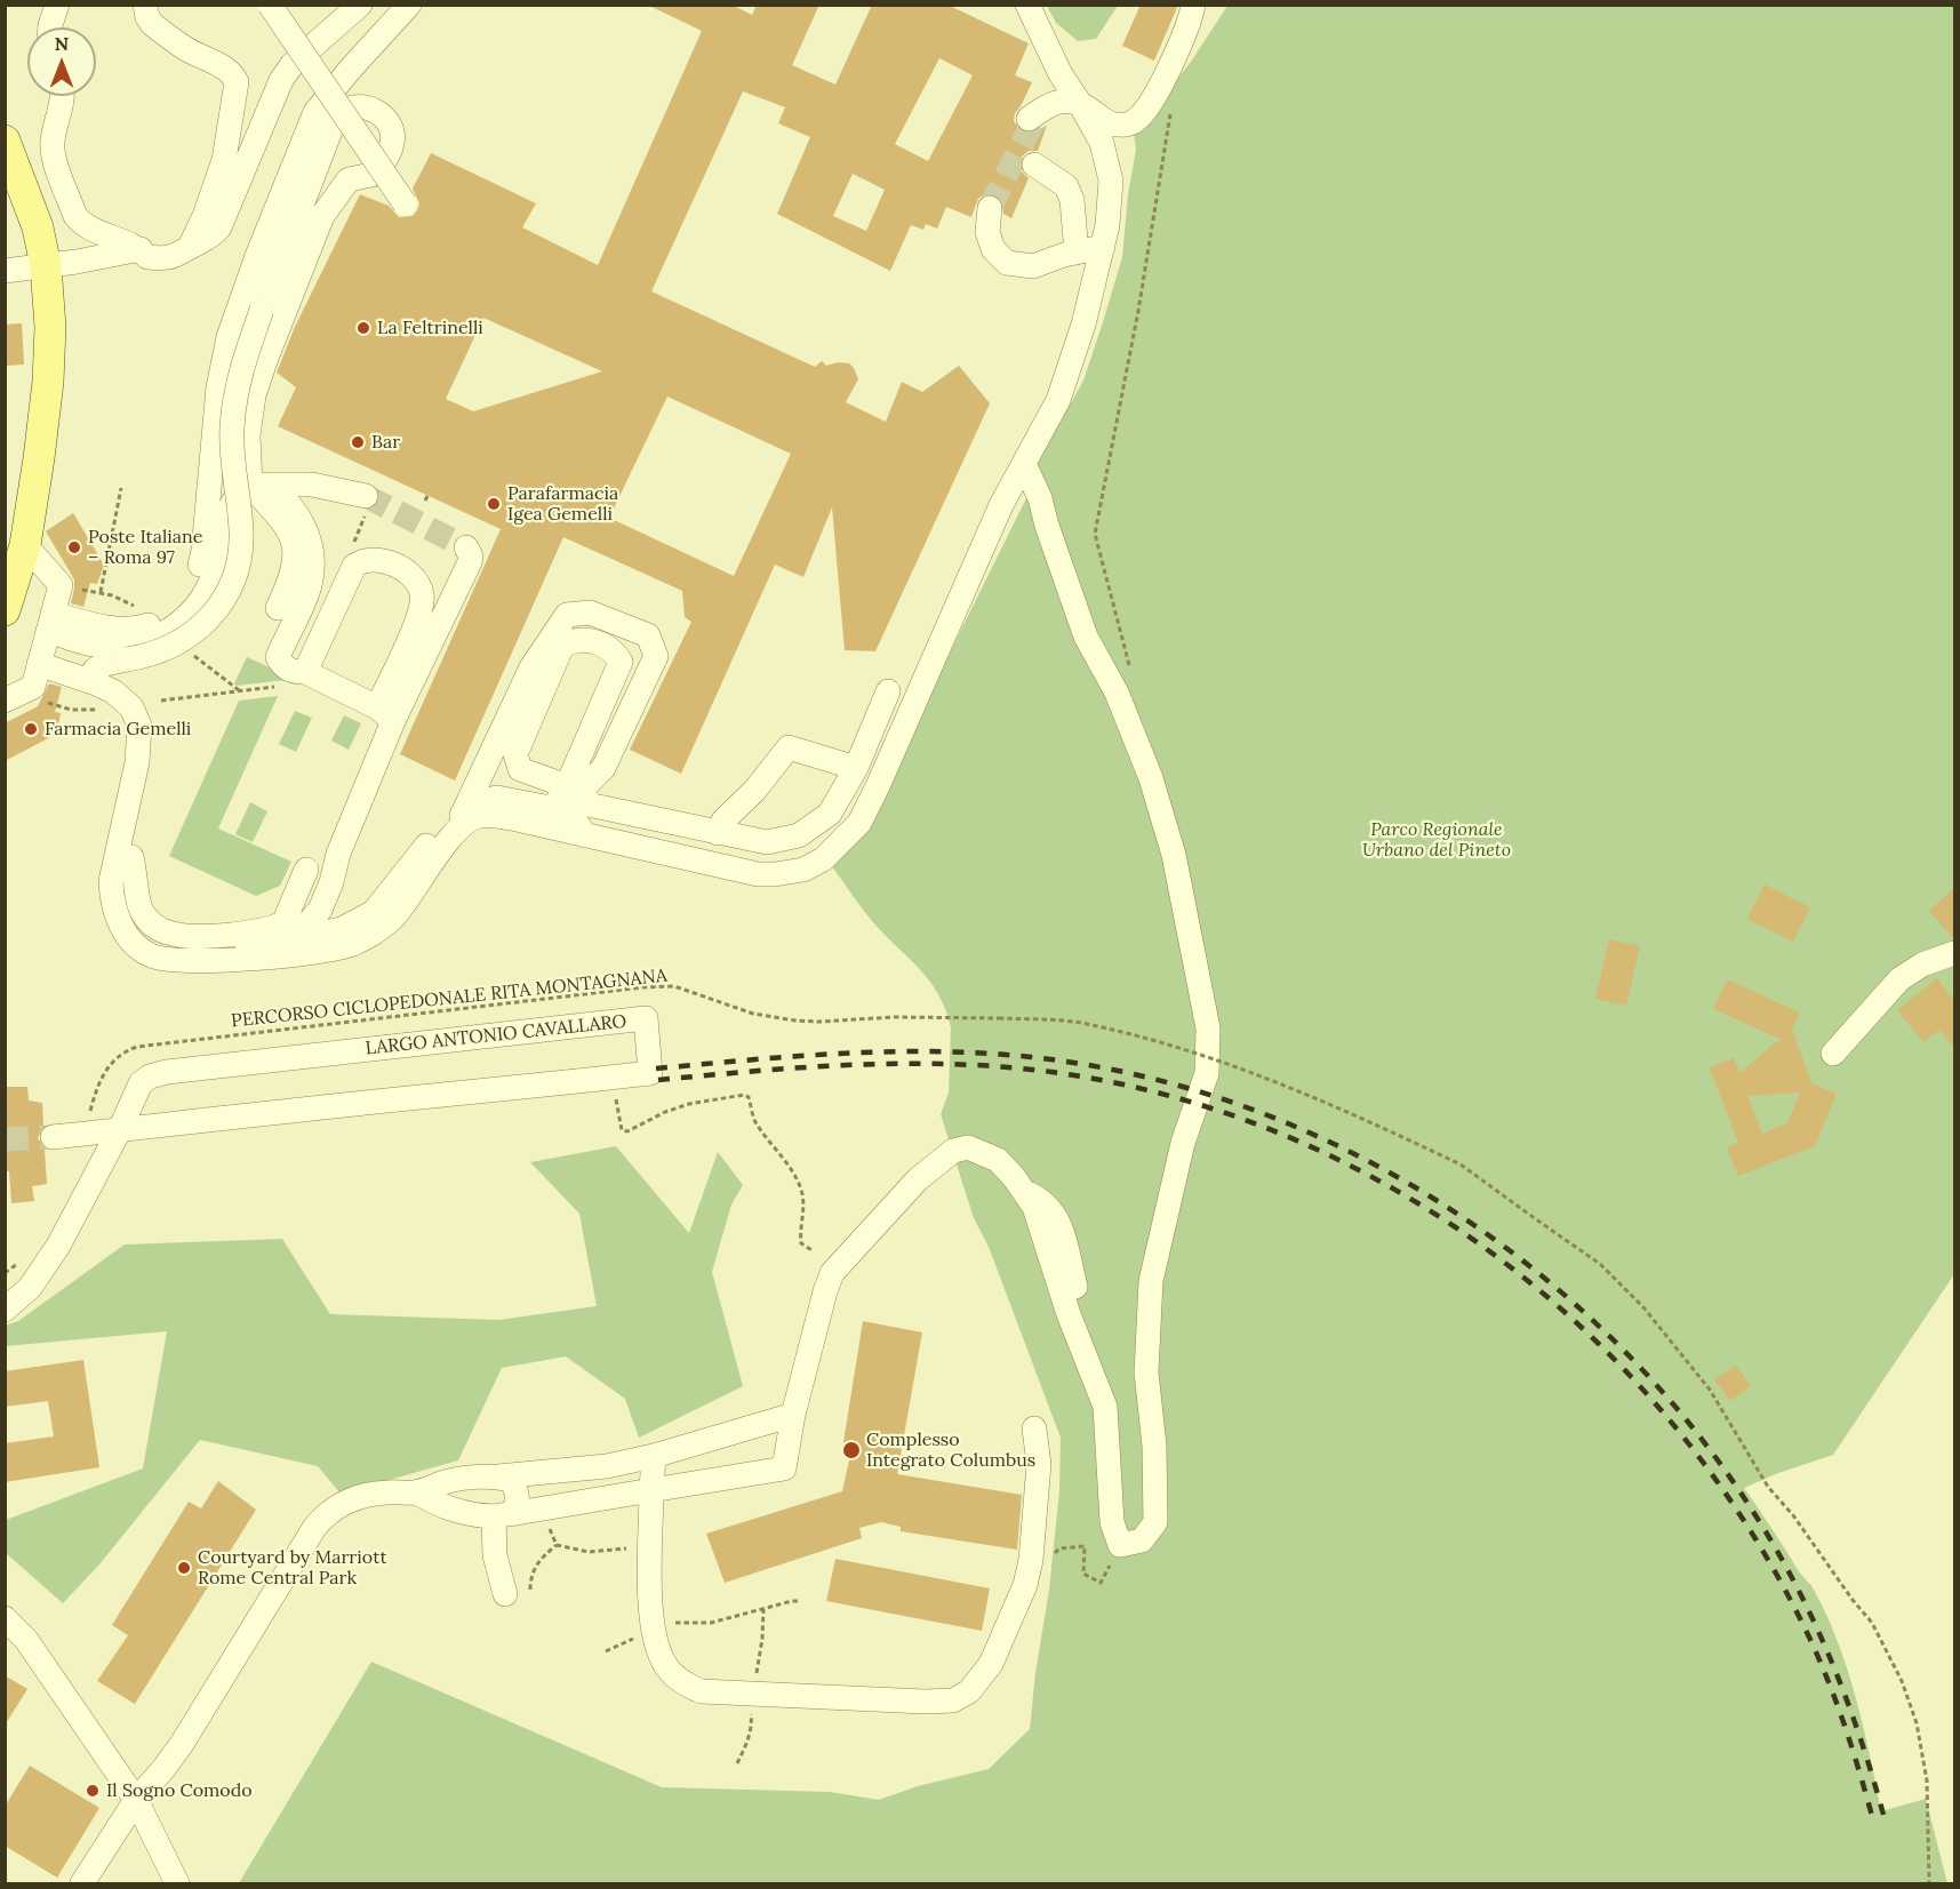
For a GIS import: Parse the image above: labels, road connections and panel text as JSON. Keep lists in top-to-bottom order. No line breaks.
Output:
{"streets":{"street":["LARGO ANTONIO CAVALLARO"],"path":["PERCORSO CICLOPEDONALE RITA MONTAGNANA"]},"parks":["Parco Regionale Urbano del Pineto"],"places":["La Feltrinelli","Bar","Parafarmacia Igea Gemelli","Poste Italiane – Roma 97","Farmacia Gemelli","Complesso Integrato Columbus","Courtyard by Marriott Rome Central Park","Il Sogno Comodo"],"north":"top"}
